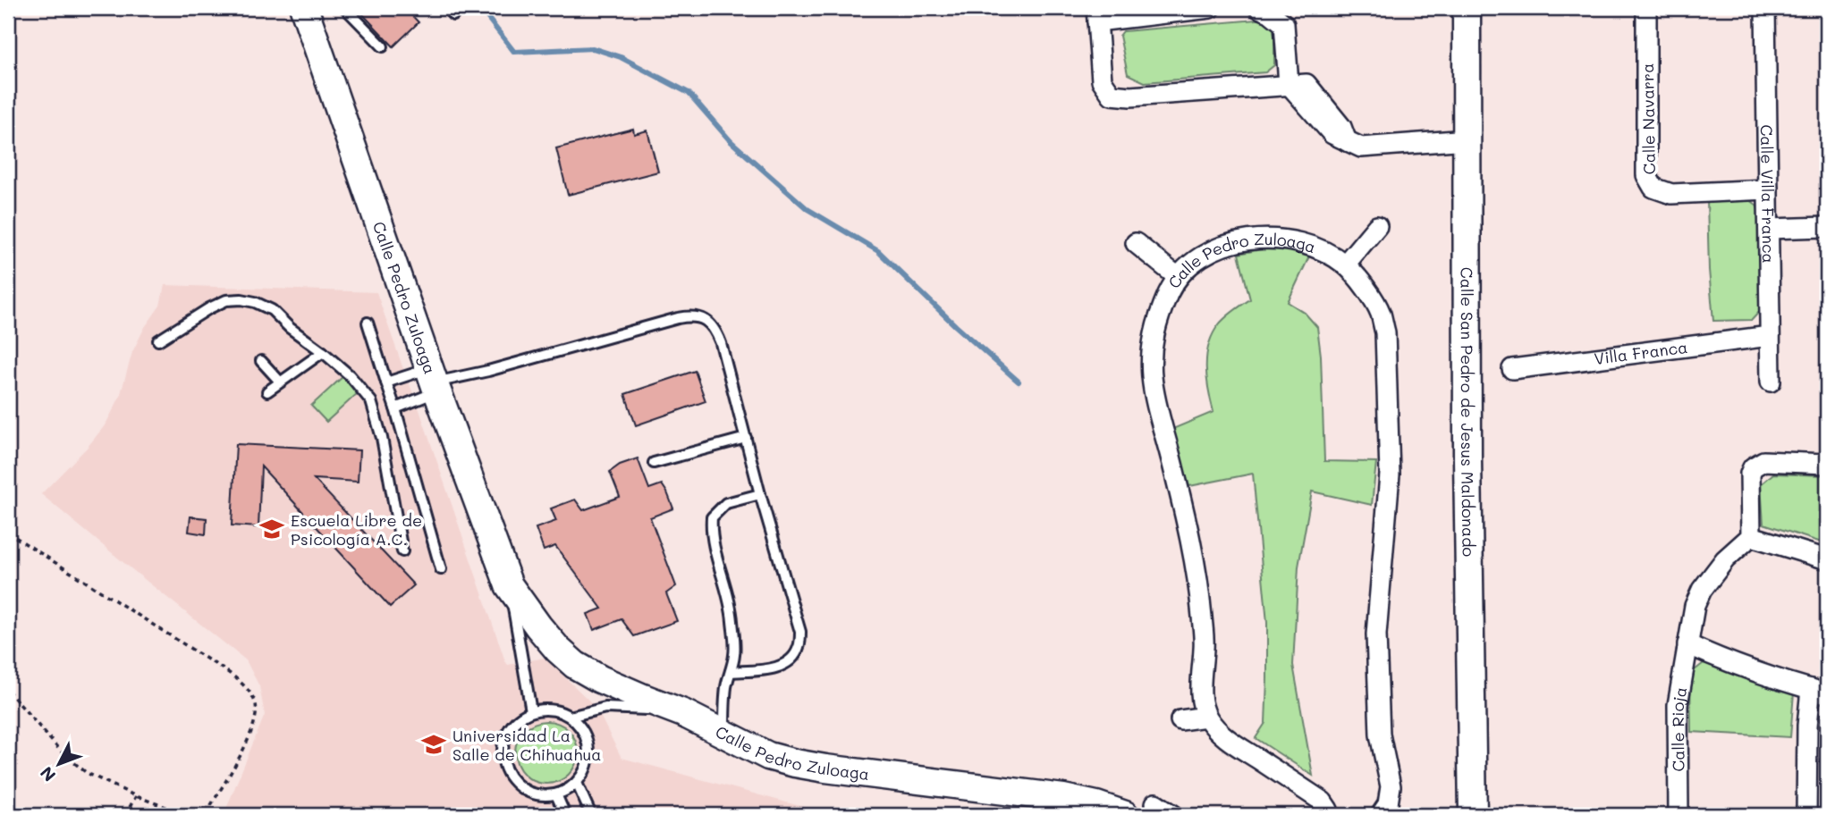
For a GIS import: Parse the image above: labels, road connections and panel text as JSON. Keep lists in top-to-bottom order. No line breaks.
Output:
{"streets":{"street":["Calle Navarra","Calle Villa Franca","Calle Pedro Zuloaga","Villa Franca","Calle San Pedro de Jesus Maldonado","Calle Rioja"]},"crossings":[["Calle Navarra","Calle Villa Franca"],["Calle Villa Franca","Villa Franca"]],"places":{"school or university":["Escuela Libre de Psicología A.C.","Universidad La Salle de Chihuahua"]},"north":"bottom left"}
